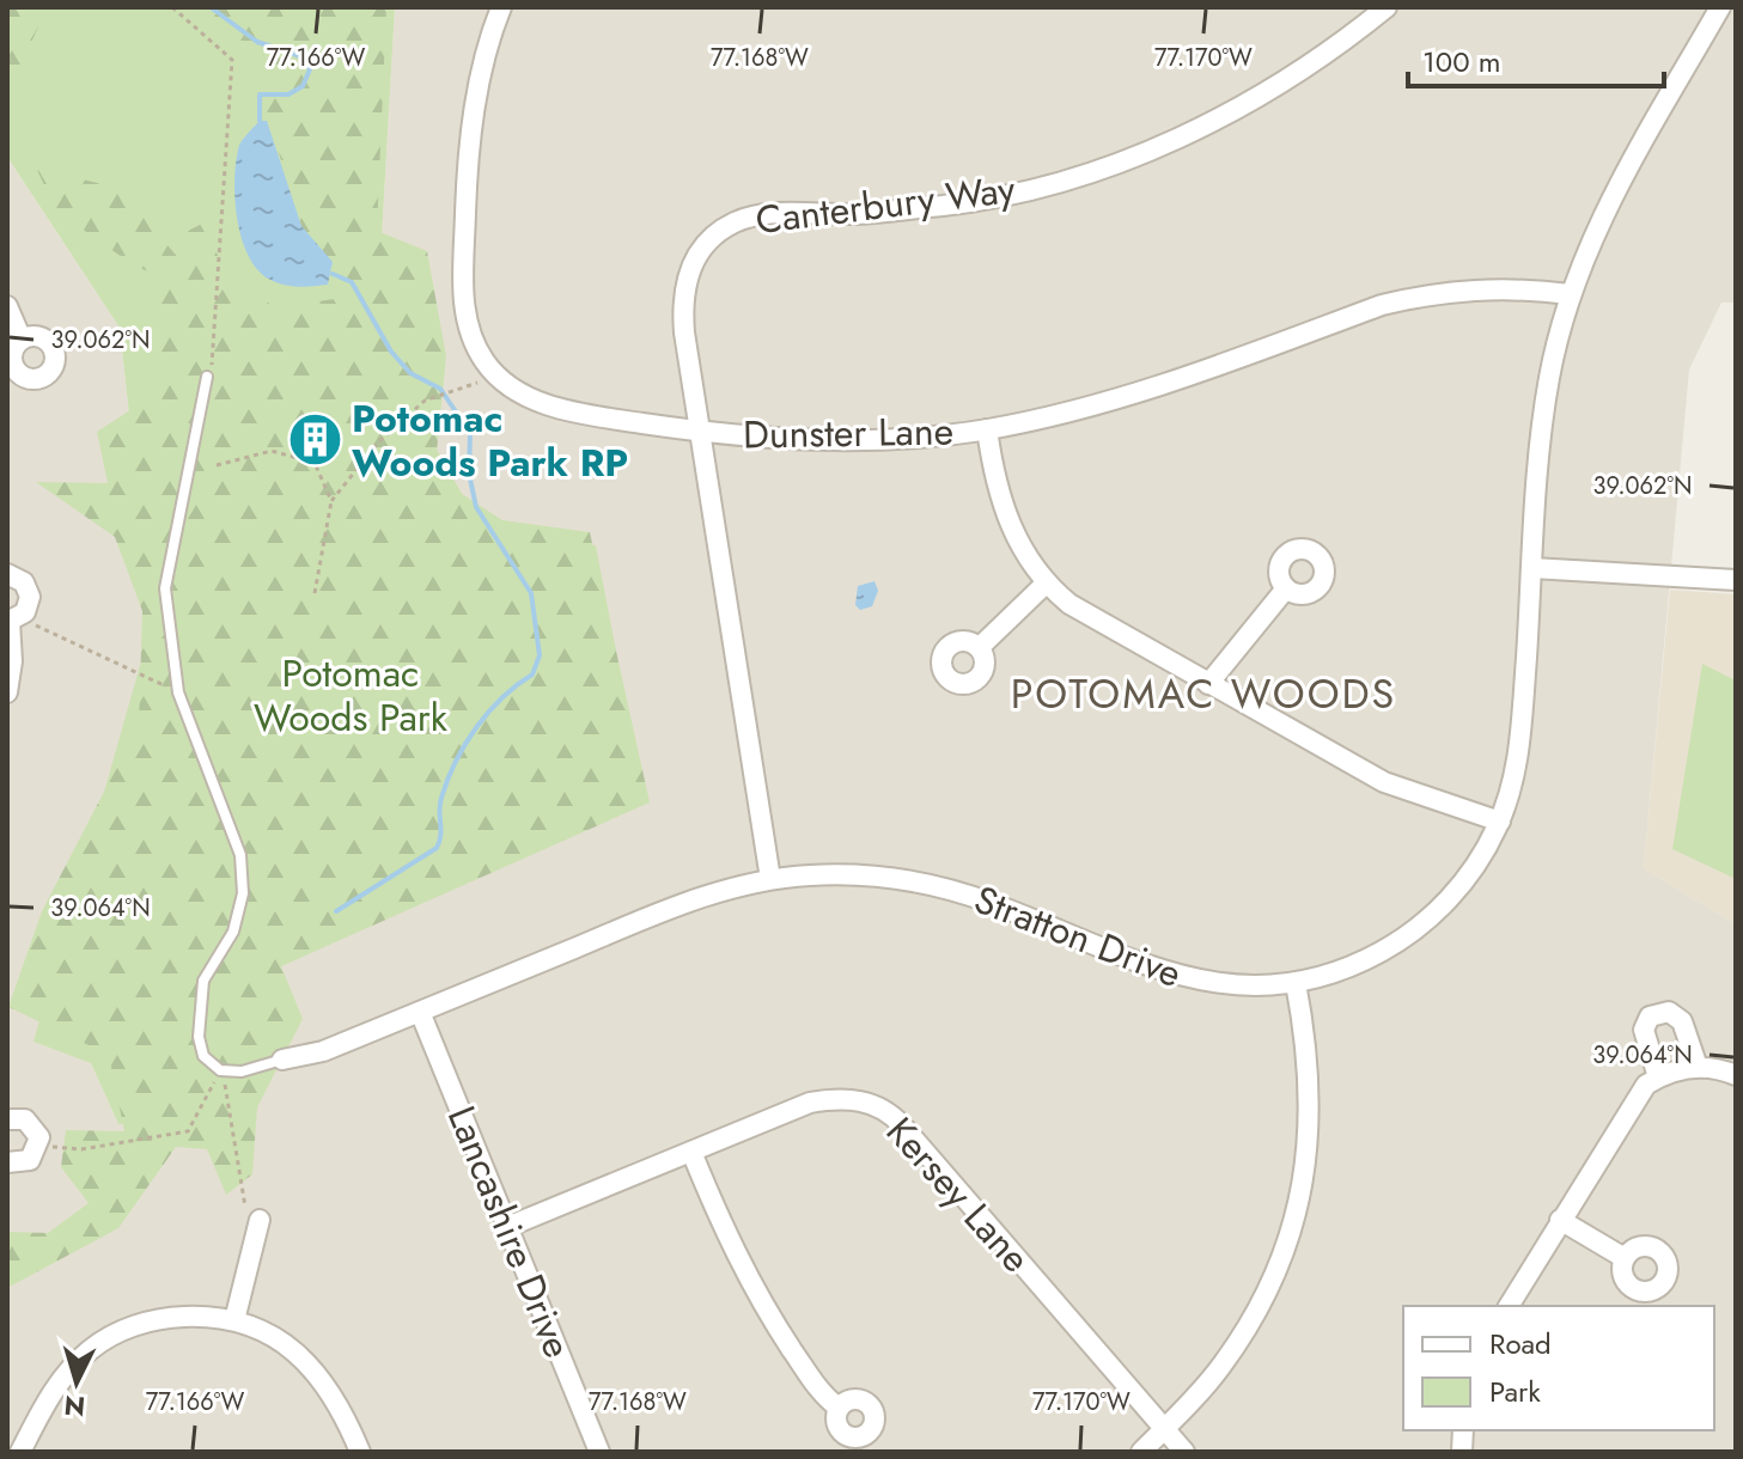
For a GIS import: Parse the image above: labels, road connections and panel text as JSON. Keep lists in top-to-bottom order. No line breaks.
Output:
{"streets":{"street":["Canterbury Way","Dunster Lane","Stratton Drive","Kersey Lane","Lancashire Drive"]},"crossings":[["Canterbury Way","Dunster Lane"],["Canterbury Way","Stratton Drive"],["Dunster Lane","Stratton Drive"],["Stratton Drive","Lancashire Drive"],["Kersey Lane","Lancashire Drive"]],"districts":["POTOMAC WOODS"],"parks":["Potomac Woods Park"],"places":{"building":["Potomac Woods Park RP"]},"legend":["Road","Park"],"scale_bar":"100 m","north":"bottom","coordinates":["77.166°W","77.168°W","77.170°W","39.062°N","39.064°N"]}
